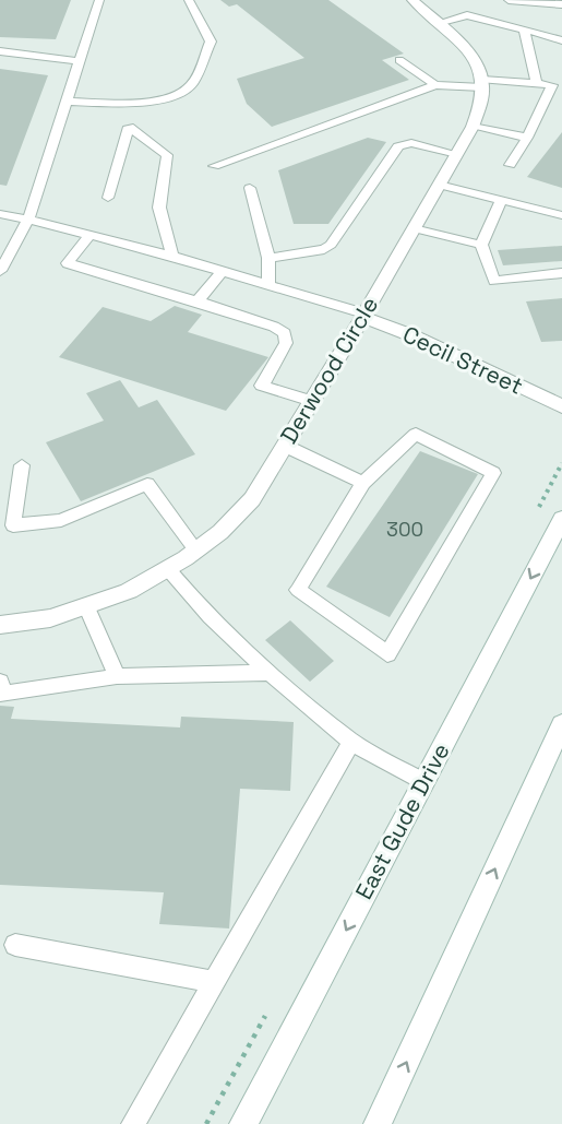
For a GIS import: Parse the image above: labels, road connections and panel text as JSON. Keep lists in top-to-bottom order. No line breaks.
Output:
{"streets":{"street":["Cecil Street","Derwood Circle","East Gude Drive"]},"crossings":[["Cecil Street","Derwood Circle"]],"house_numbers":["300"]}
